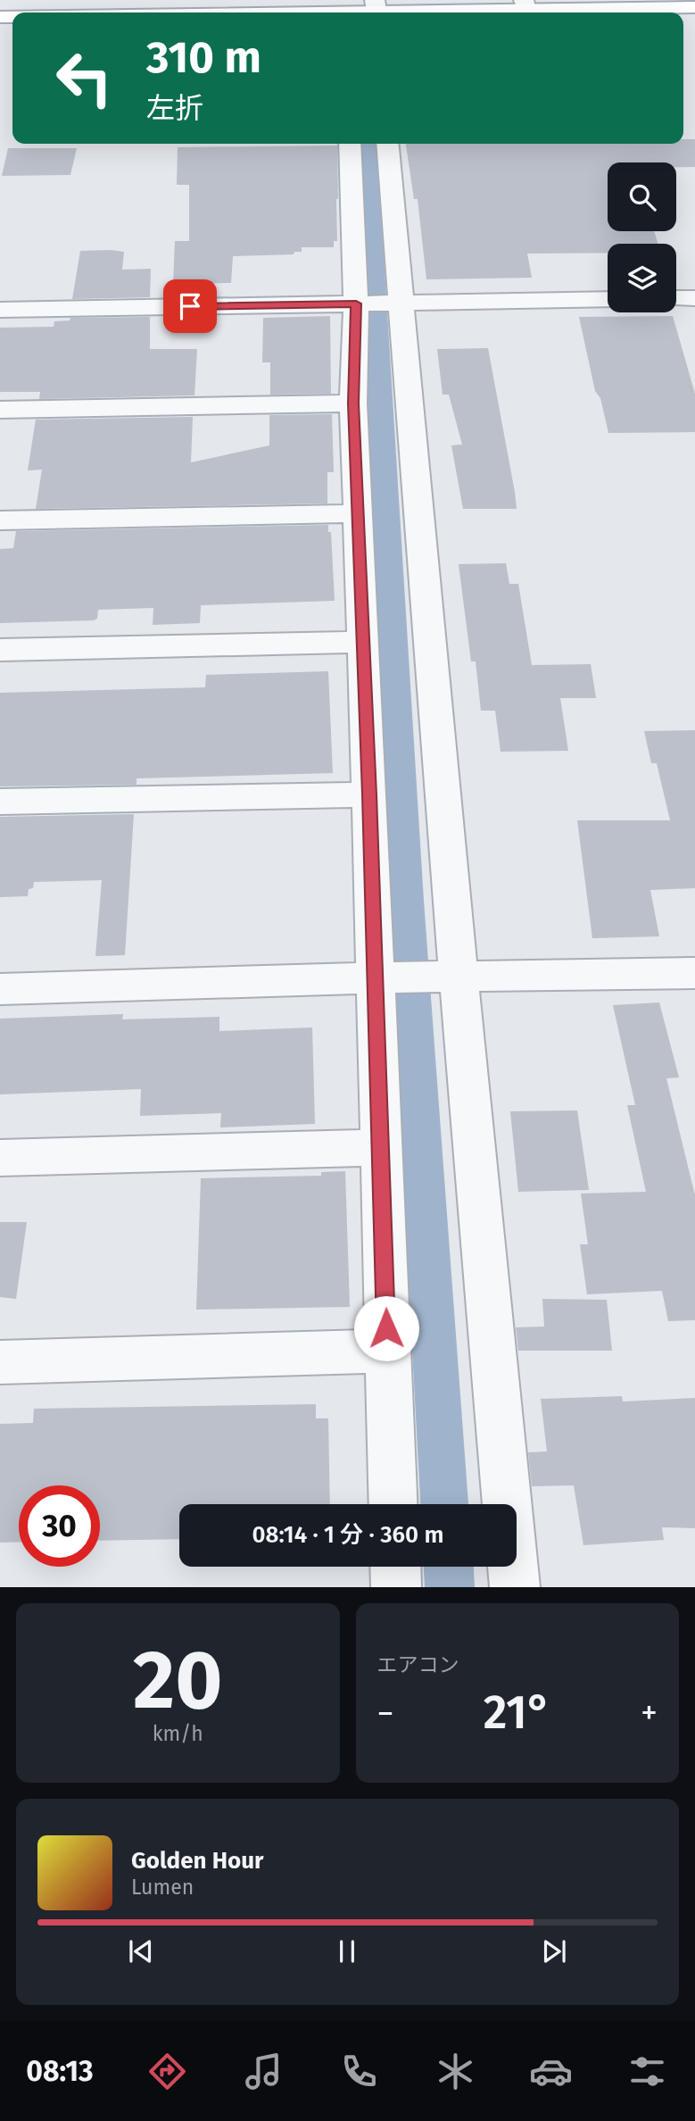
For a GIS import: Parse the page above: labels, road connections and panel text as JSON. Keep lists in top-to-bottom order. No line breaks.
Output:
{"page":{"turn":["310 m","左折"],"limit":"30","trip":"08:14 · 1 分 · 360 m","tile":[["20","km/h"],"エアコン"],"heat":["−","21°","+"],"song":["Golden Hour","Lumen"],"tabs":"08:13"}}
